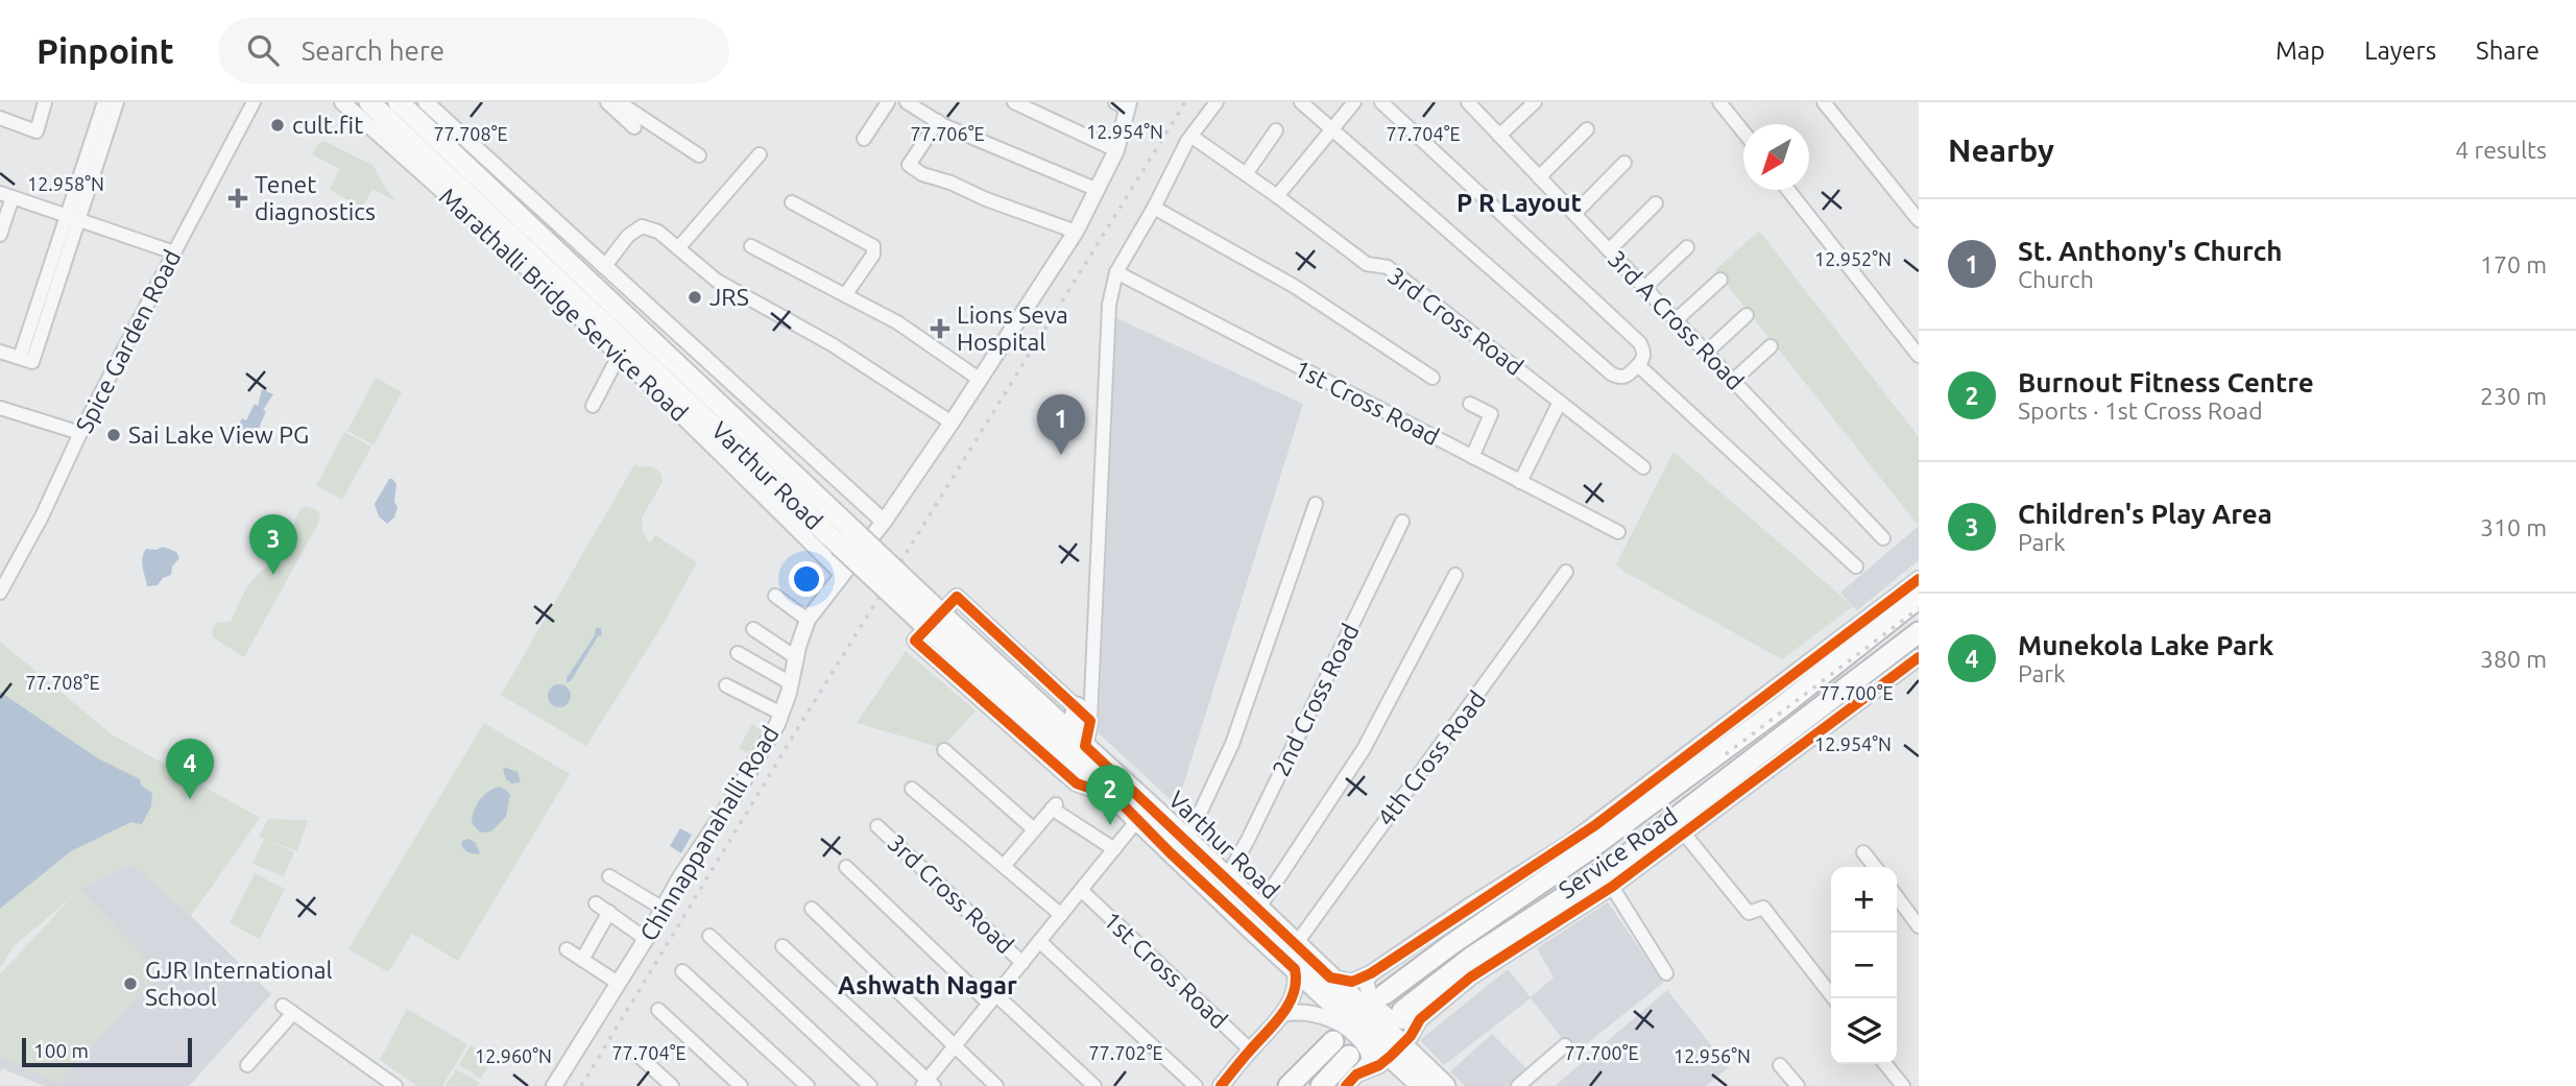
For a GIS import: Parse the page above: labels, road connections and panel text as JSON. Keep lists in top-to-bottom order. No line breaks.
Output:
{"streets":{"main road":["Varthur Road"],"street":["Marathalli Bridge Service Road","3rd A Cross Road","3rd Cross Road","Spice Garden Road","1st Cross Road","2nd Cross Road","4th Cross Road","Chinnappanahalli Road","Service Road"]},"crossings":[["Marathalli Bridge Service Road","Chinnappanahalli Road"],["Varthur Road","2nd Cross Road"],["Varthur Road","4th Cross Road"],["Varthur Road","Service Road"]],"districts":["P R Layout","Ashwath Nagar"],"places":{"other":["cult.fit","JRS","Sai Lake View PG","GJR International School"],"health":["Tenet diagnostics","Lions Seva Hospital"]},"scale_bar":"100 m","north":"bottom left","page":{"header":"Pinpoint","search":"Search here","nav":["Map","Layers","Share"],"heading":["Nearby","4 results"],"list":[{"mark":"1","name":"St. Anthony's Church","note":"Church","value":"170 m"},{"mark":"2","name":"Burnout Fitness Centre","note":"Sports · 1st Cross Road","value":"230 m"},{"mark":"3","name":"Children's Play Area","note":"Park","value":"310 m"},{"mark":"4","name":"Munekola Lake Park","note":"Park","value":"380 m"}],"pins":["1","3","4","2"],"map_buttons":["+","−"],"scale":"100 m"},"coordinates":["12.954°N","77.708°E","77.706°E","77.704°E","12.958°N","12.952°N","77.700°E","77.702°E","12.960°N","12.956°N"]}
